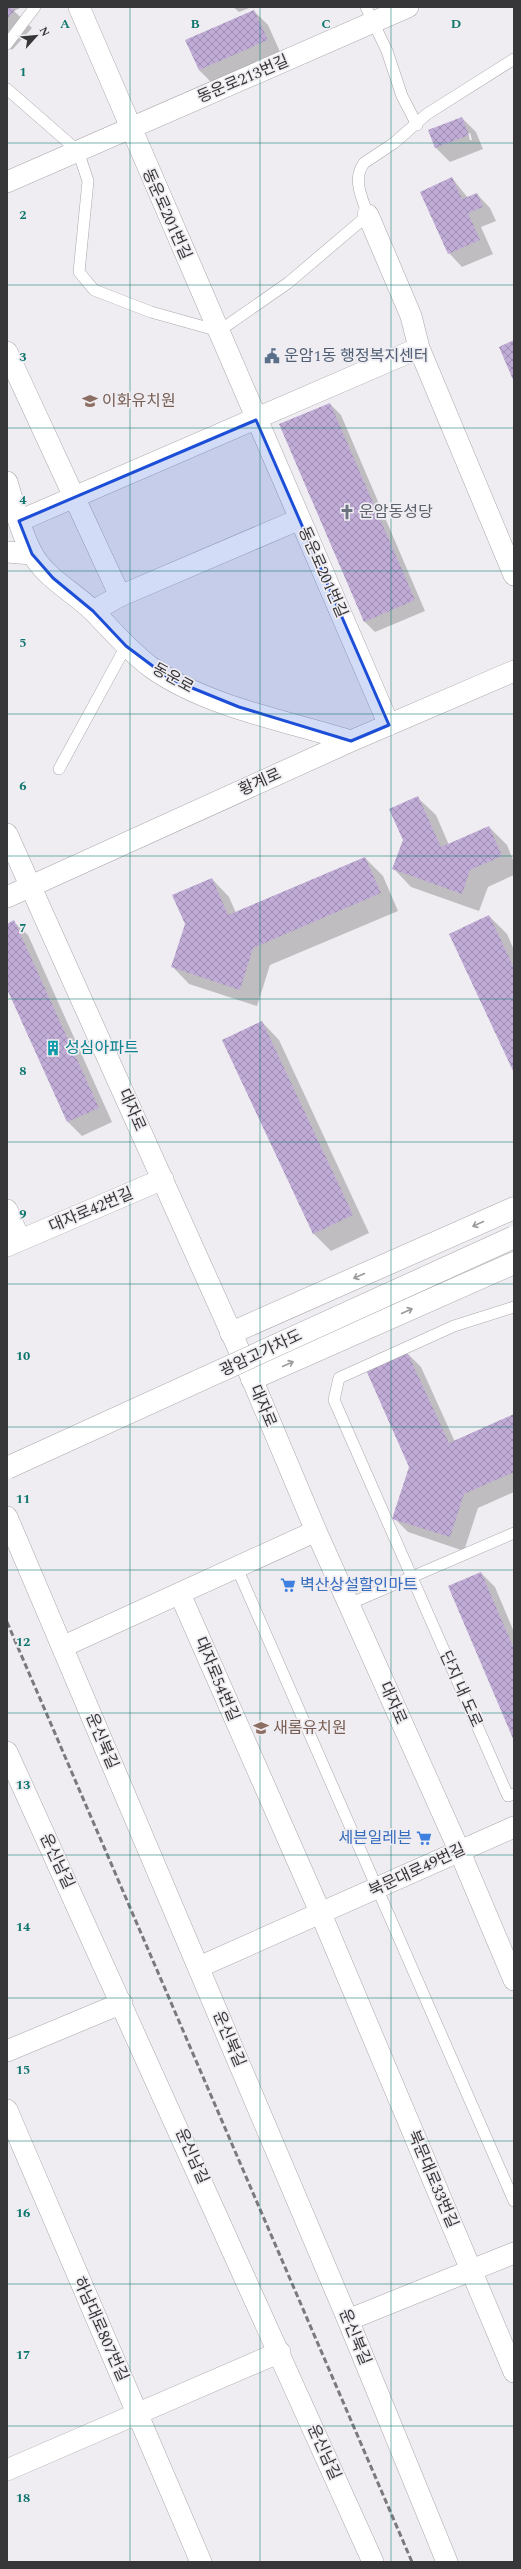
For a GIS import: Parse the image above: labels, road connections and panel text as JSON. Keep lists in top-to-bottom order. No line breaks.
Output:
{"streets":{"street":["동운로213번길","동운로201번길","동운로","황계로","대자로","대자로42번길","광암고가차도","대자로54번길","운신북길","운신남길","북문대로49번길","북문대로33번길","하남대로807번길"],"lane":["단지 내 도로"]},"crossings":[["동운로213번길","동운로201번길"],["동운로201번길","황계로"],["동운로","황계로"],["황계로","대자로"],["대자로","대자로42번길"],["대자로","북문대로49번길"],["대자로54번길","북문대로49번길"],["대자로54번길","북문대로33번길"],["운신북길","북문대로49번길"],["북문대로49번길","북문대로33번길"]],"places":{"public building":["운암1동 행정복지센터"],"school or university":["이화유치원","새롬유치원"],"church":["운암동성당"],"building":["성심아파트"],"supermarket":["벽산상설할인마트","세븐일레븐"]},"north":"top right","grid":{"columns":["A","B","C","D"],"rows":["1","2","3","4","5","6","7","8","9","10","11","12","13","14","15","16","17","18"]}}
